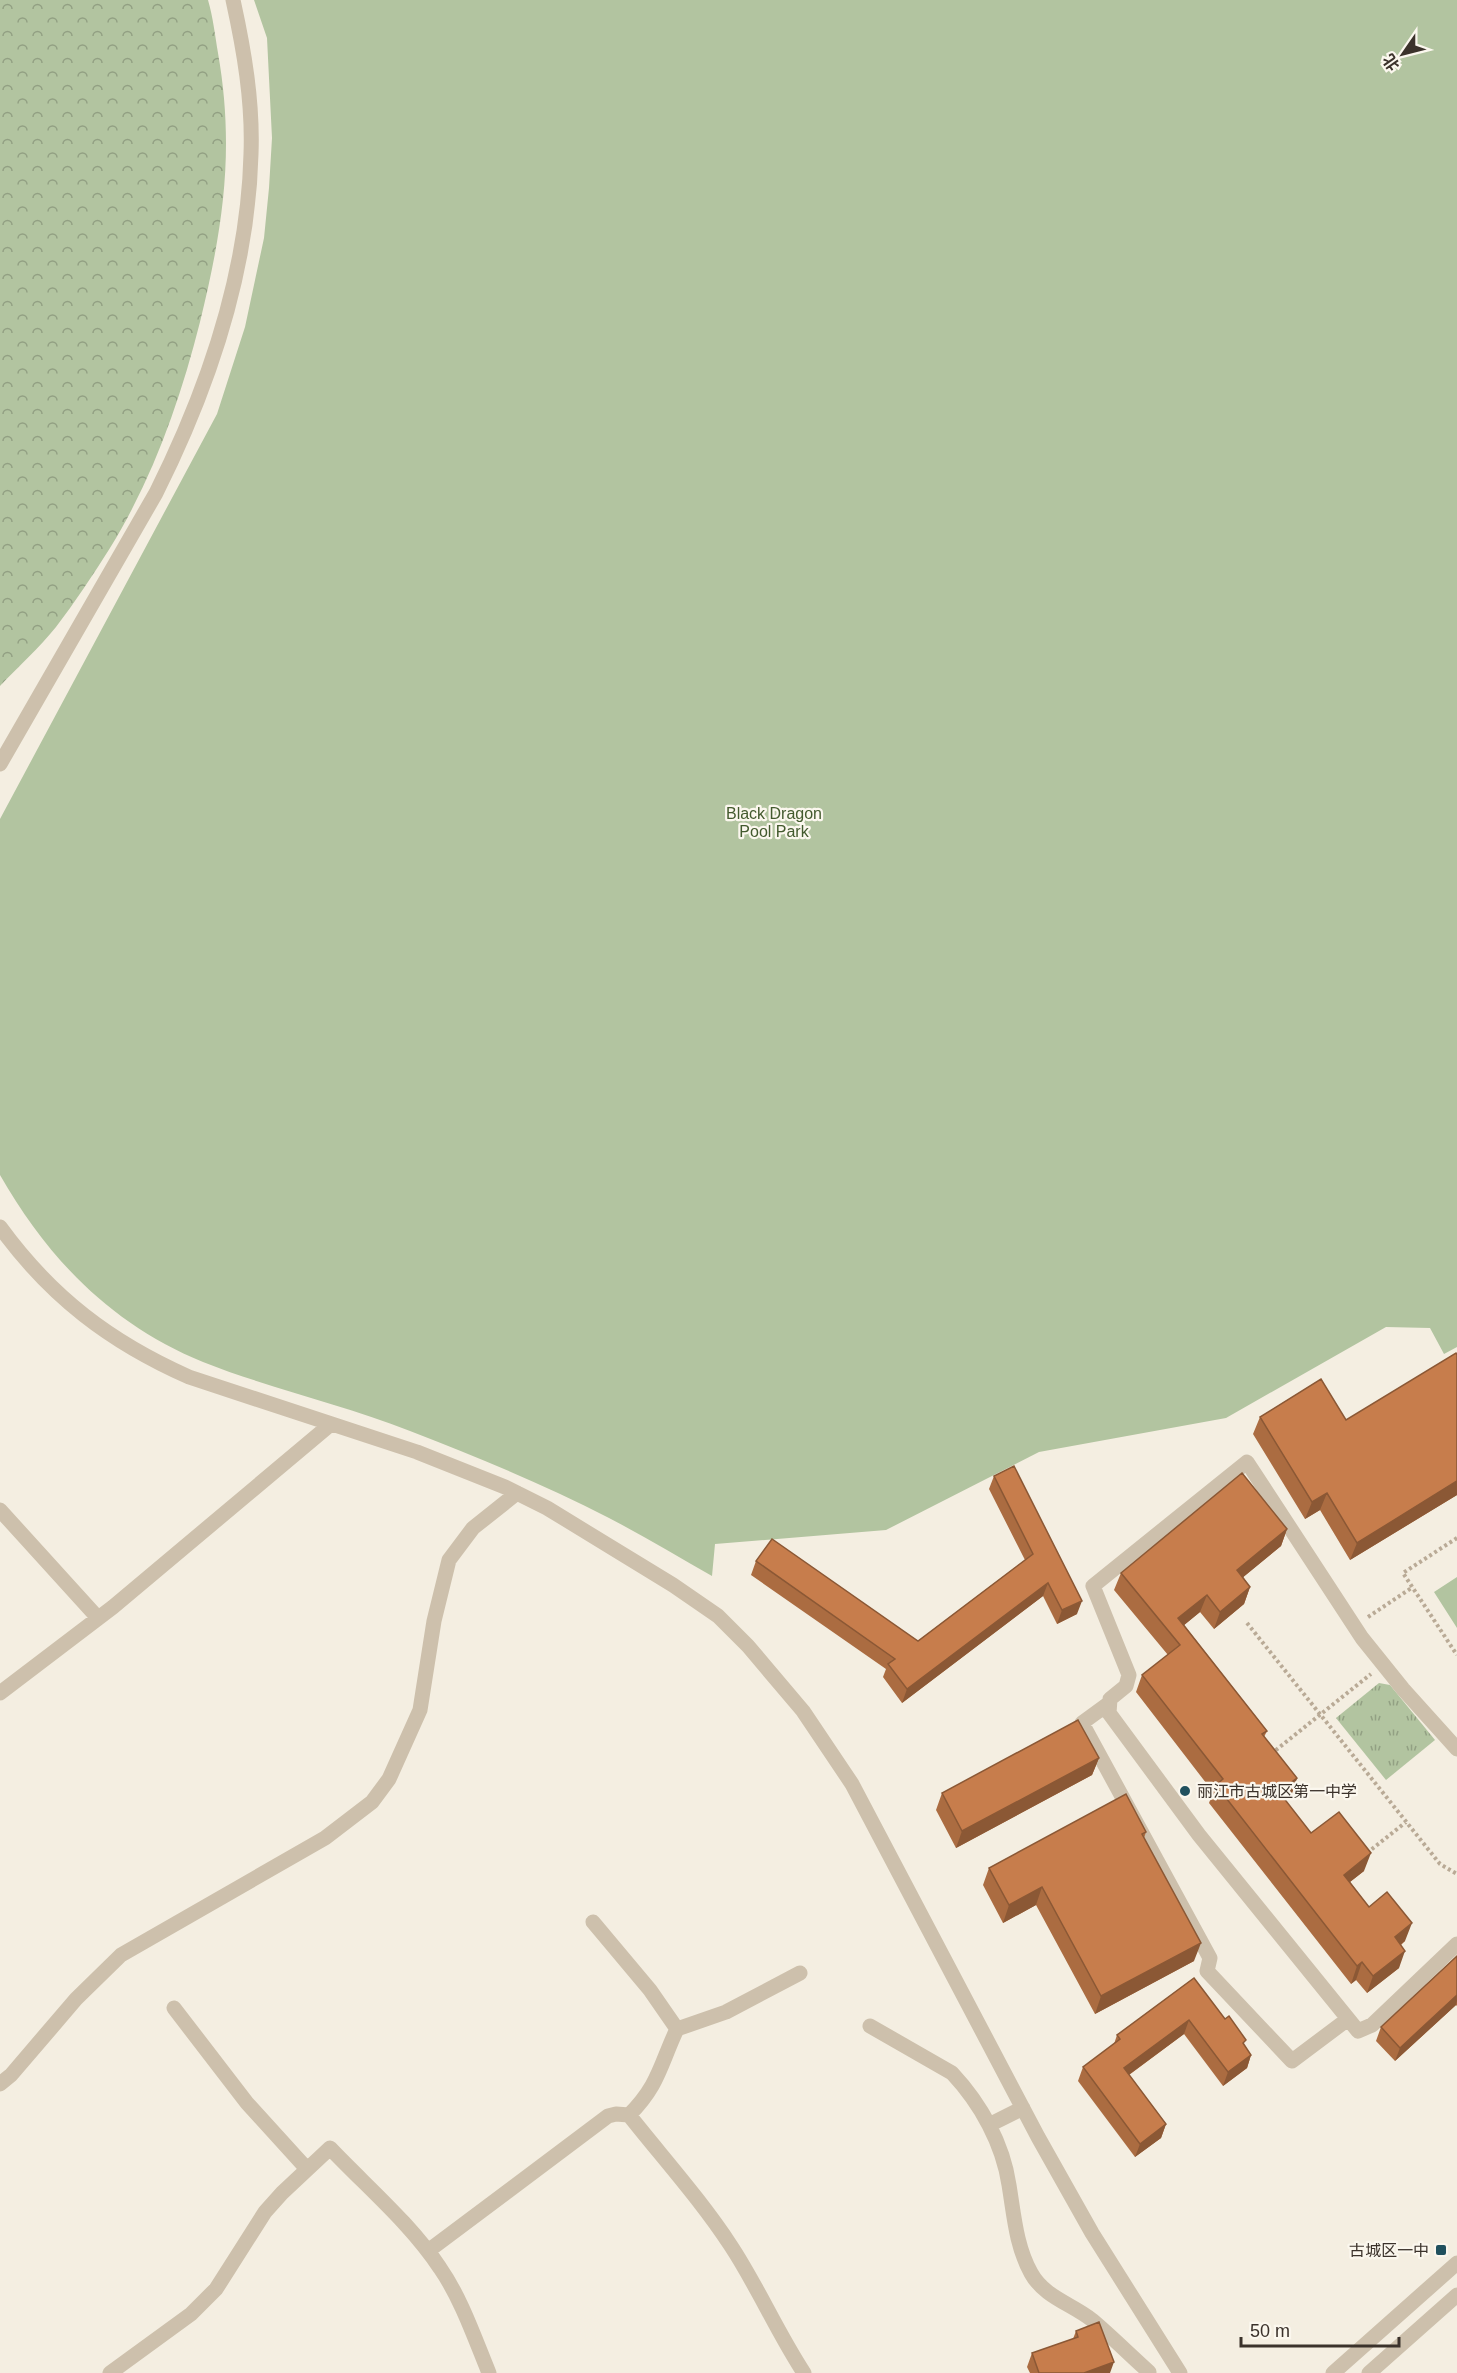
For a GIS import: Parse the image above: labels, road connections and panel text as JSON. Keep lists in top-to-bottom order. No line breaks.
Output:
{"parks":["Black Dragon Pool Park"],"places":{"other":["丽江市古城区第一中学"],"transit":["古城区一中"]},"scale_bar":"50 m","north":"bottom left"}
